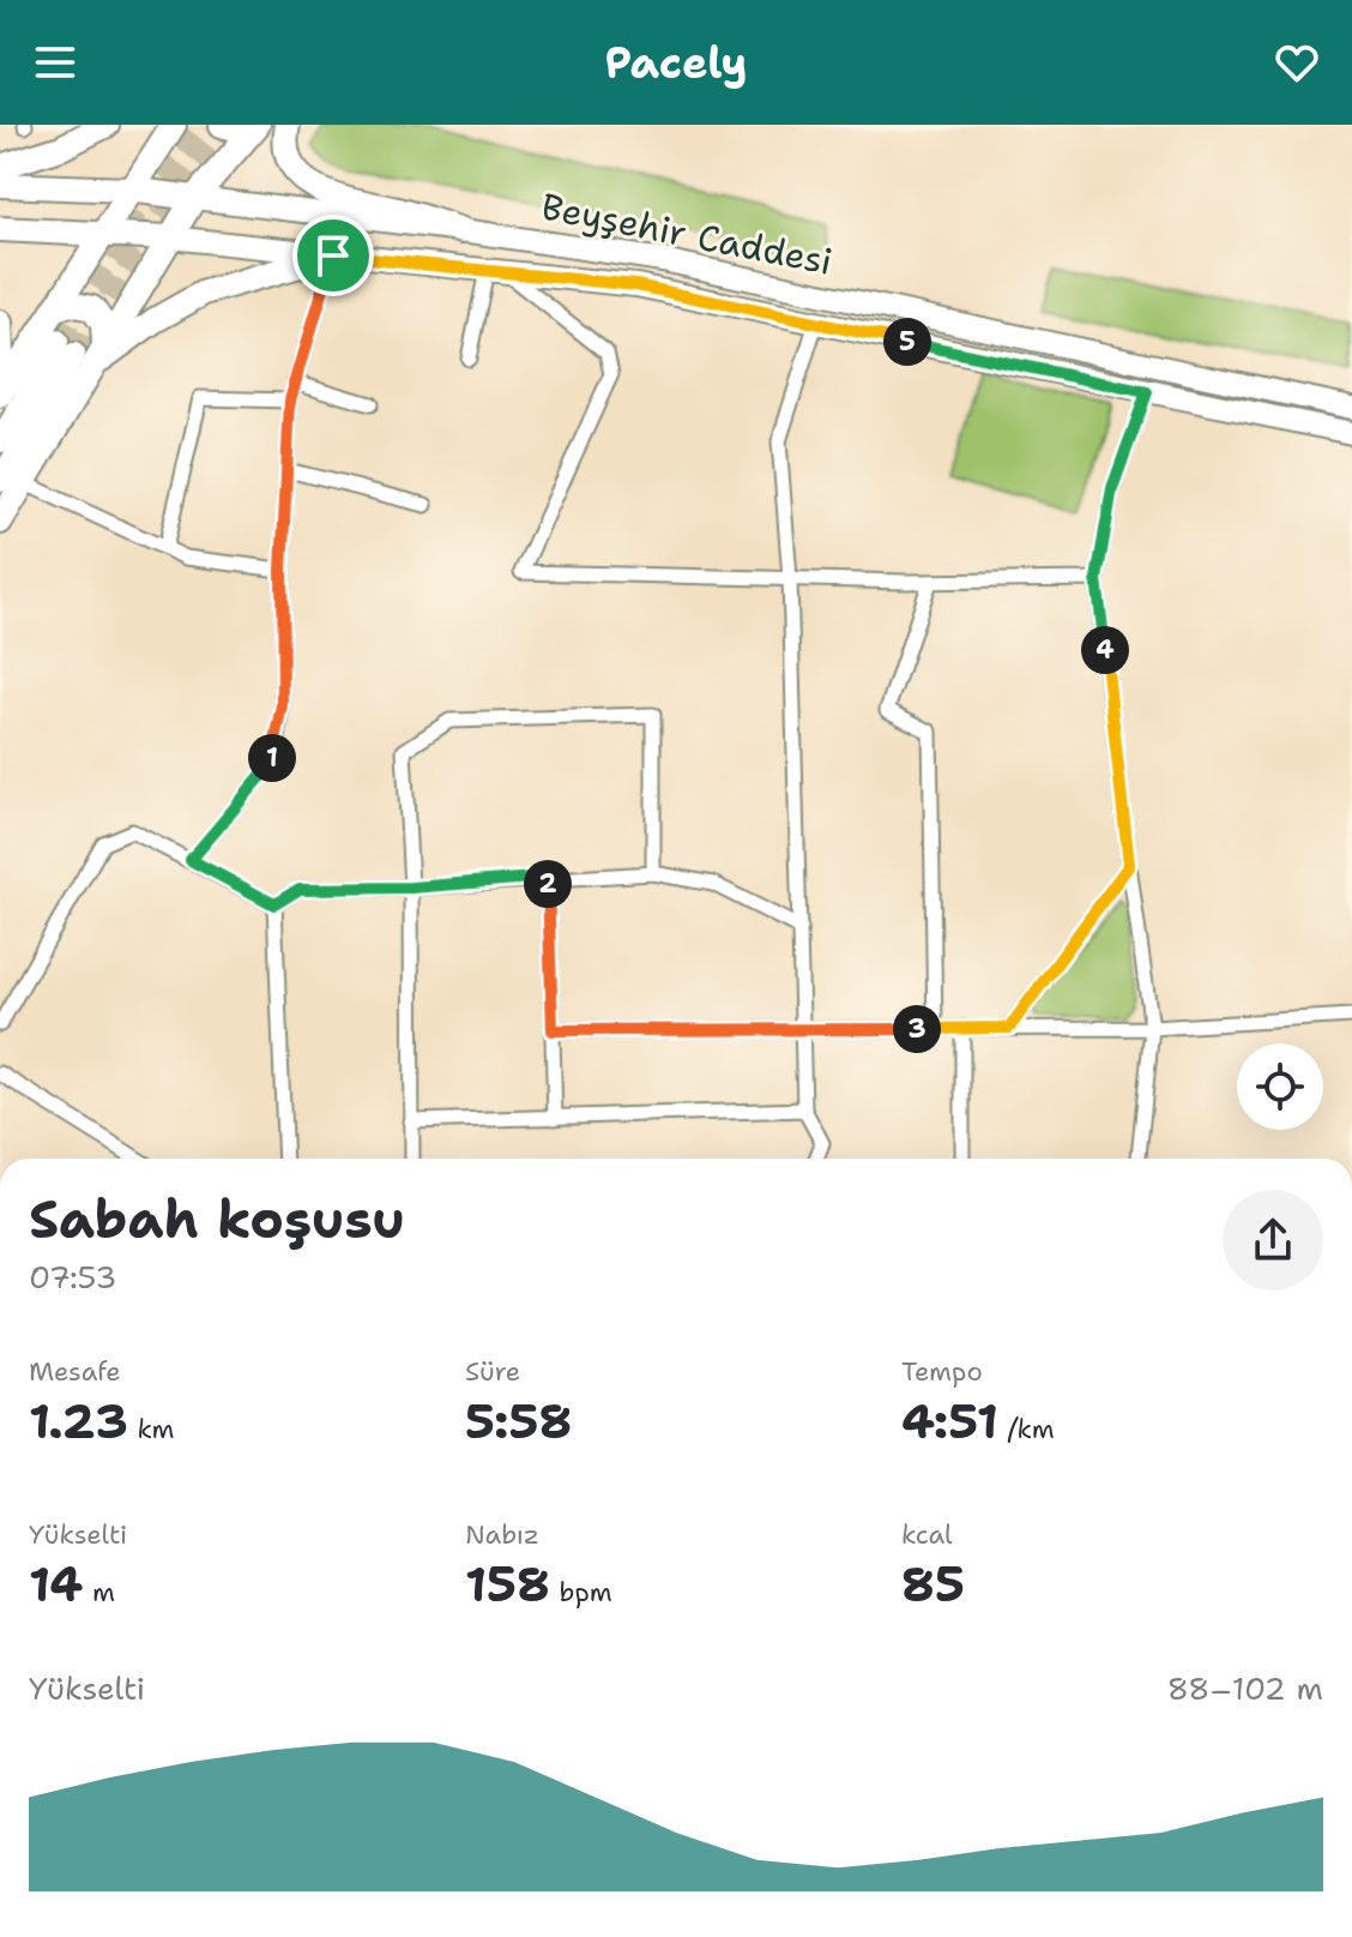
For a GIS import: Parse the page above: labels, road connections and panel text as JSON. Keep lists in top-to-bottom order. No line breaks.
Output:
{"streets":{"highway":["Beyşehir Caddesi"]},"page":{"header":"Pacely","pins":["5","4","1","2","3"],"heading":["Sabah koşusu","07:53"],"stats":[["Mesafe","1.23 km"],["Süre","5:58"],["Tempo","4:51 /km"],["Yükselti","14 m"],["Nabız","158 bpm"],["kcal","85"]],"chart":["Yükselti","88–102 m"]}}
